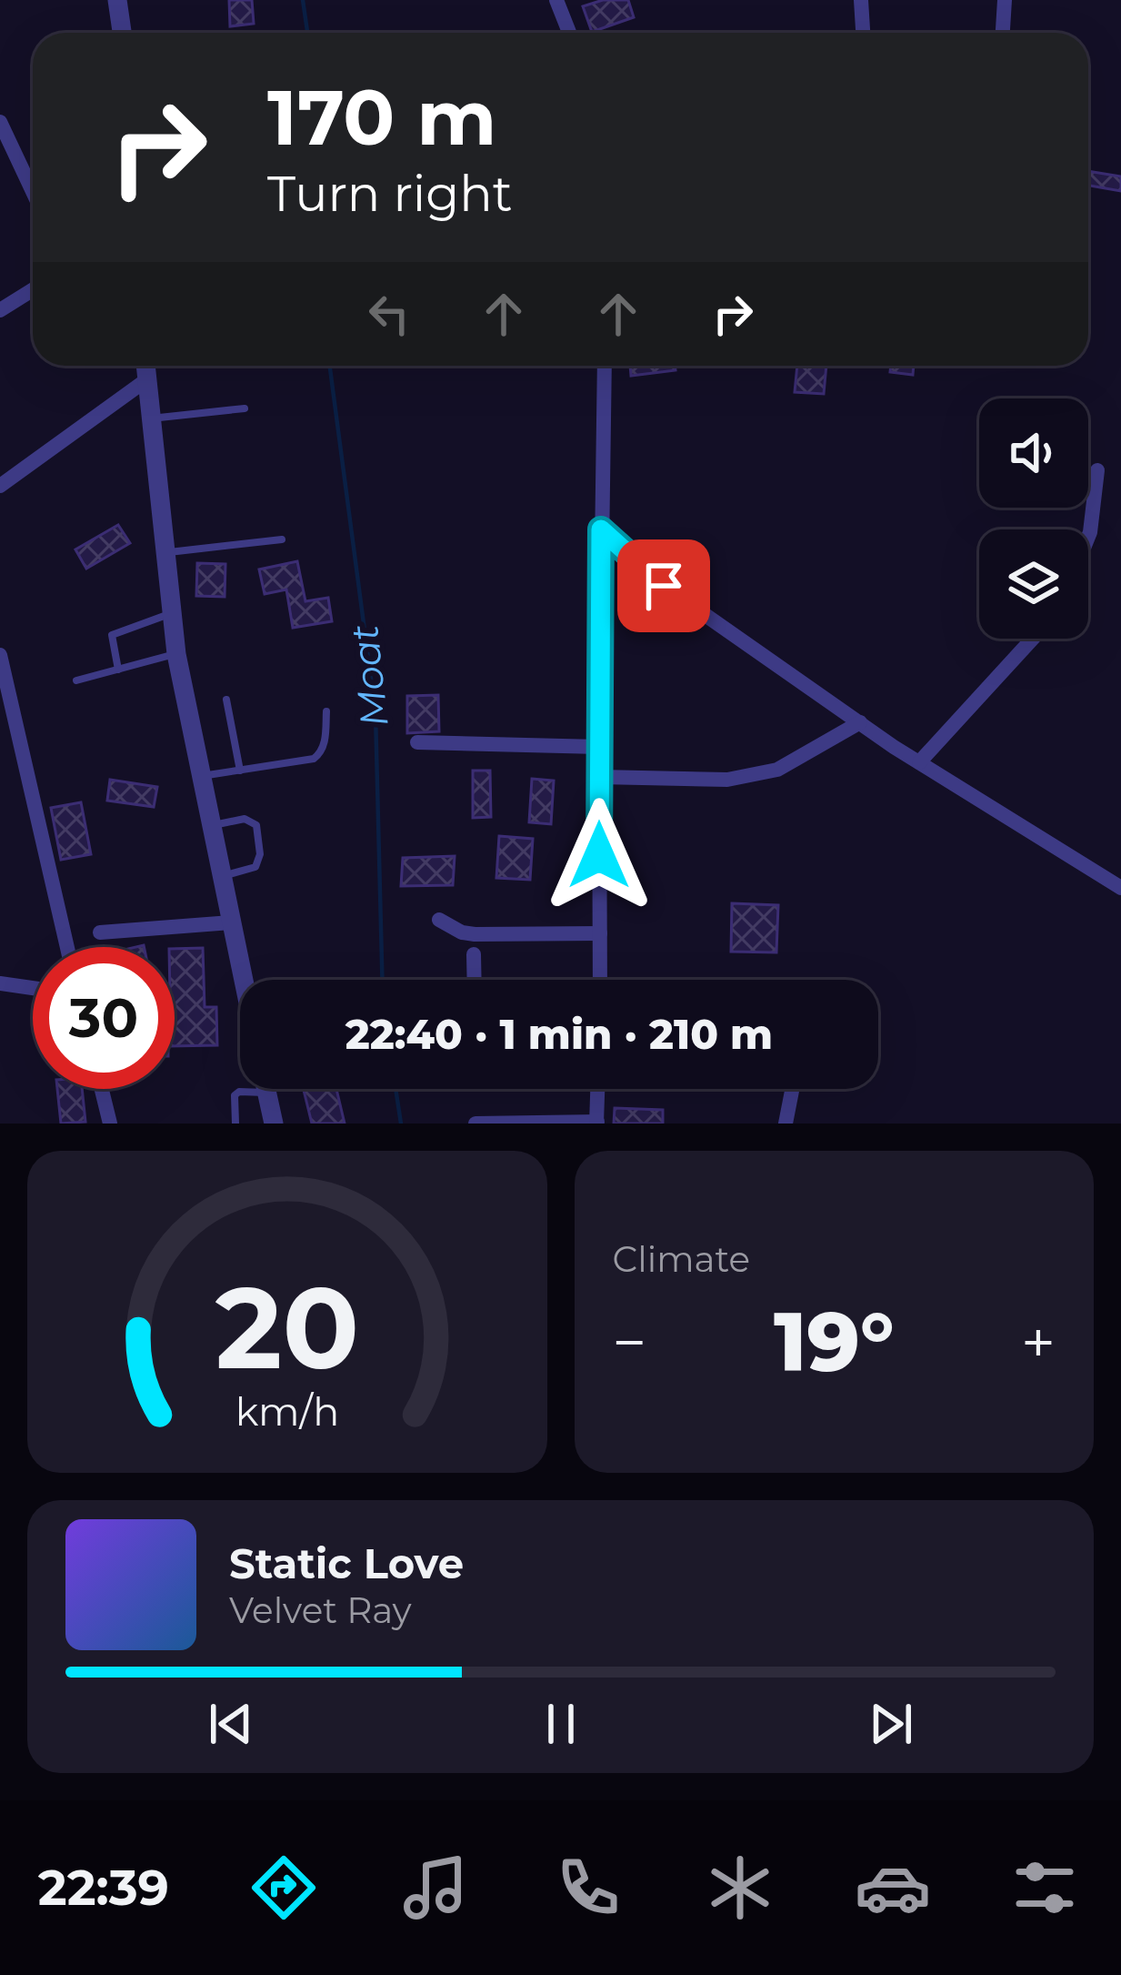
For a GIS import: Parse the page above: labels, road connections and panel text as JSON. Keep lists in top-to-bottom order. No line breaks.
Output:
{"water":["Moat"],"page":{"turn":["170 m","Turn right"],"limit":"30","trip":"22:40 · 1 min · 210 m","tile":"Climate","heat":["−","19°","+"],"song":["Static Love","Velvet Ray"],"tabs":"22:39","gauge":["20","km/h"]}}
